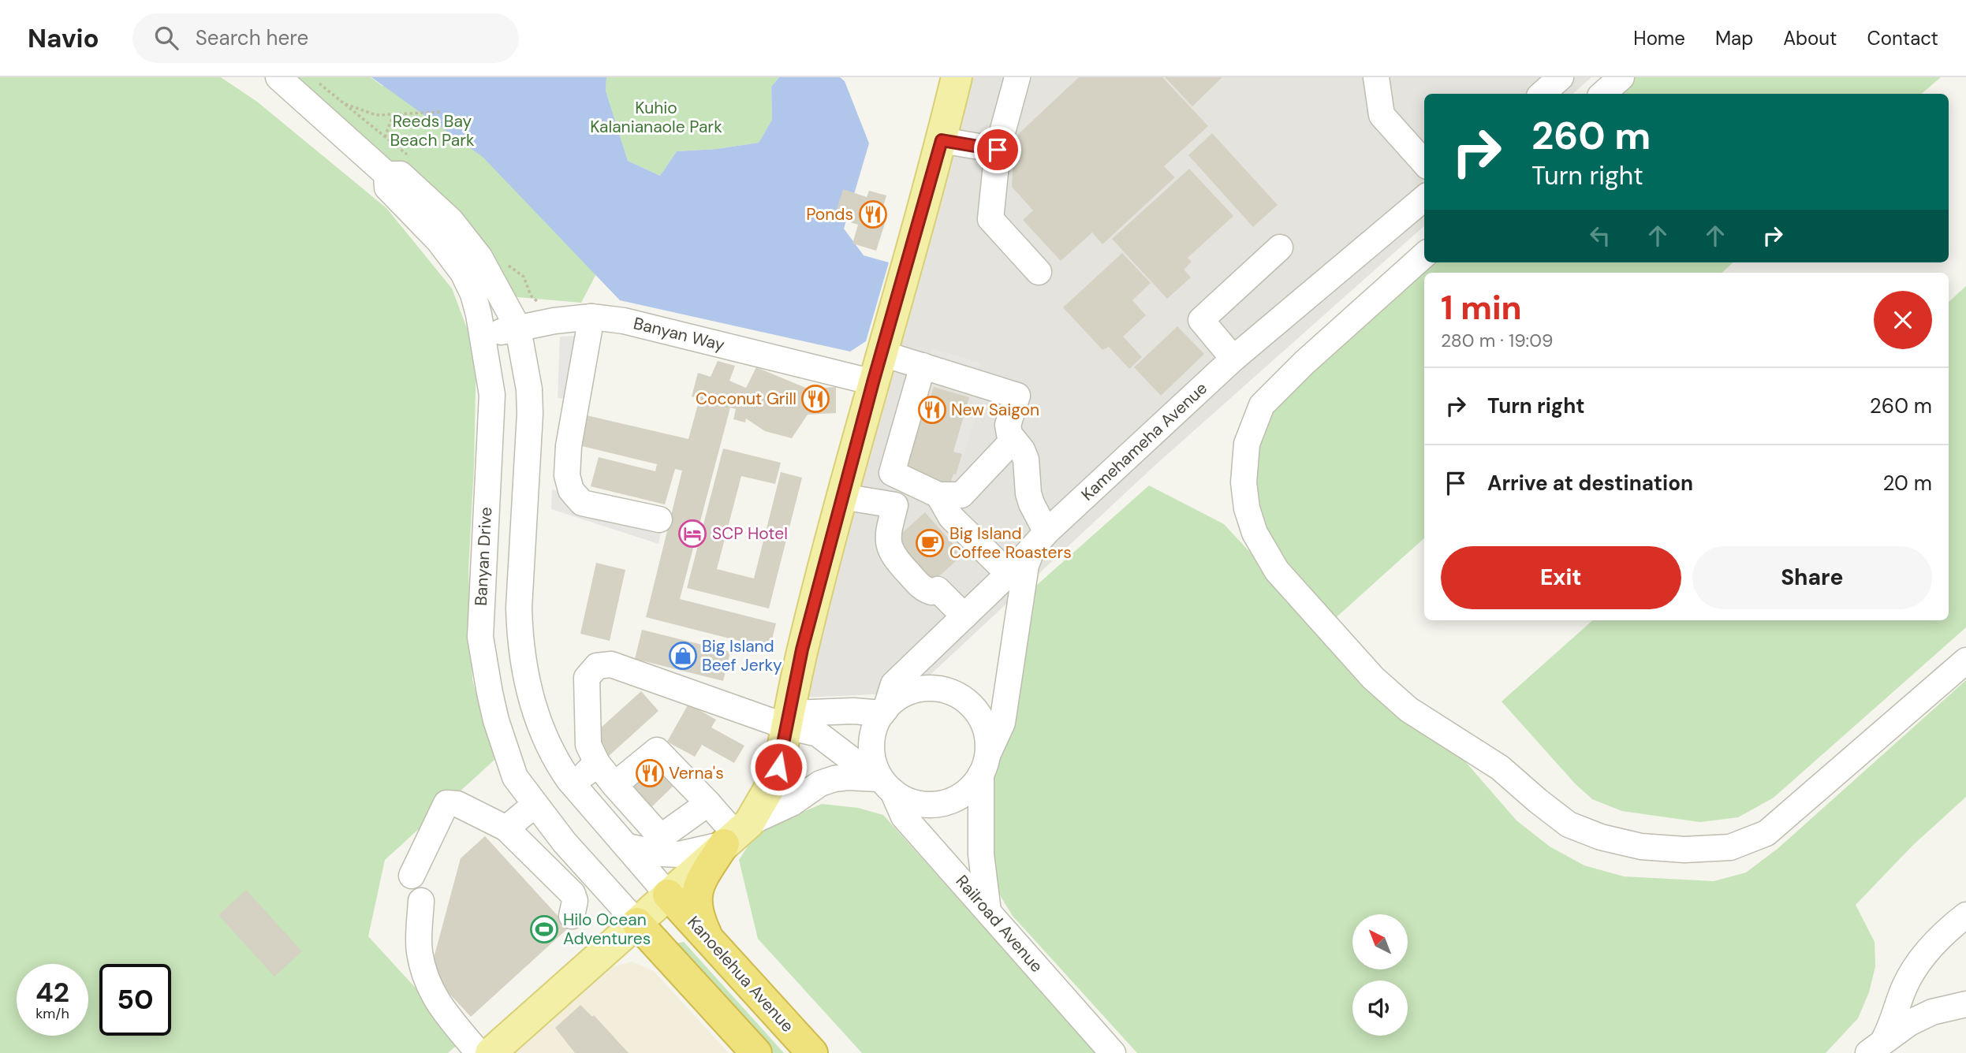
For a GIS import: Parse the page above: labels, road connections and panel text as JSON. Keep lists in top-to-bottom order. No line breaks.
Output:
{"streets":{"highway":["Kanoelehua Avenue"],"street":["Banyan Way","Kamehameha Avenue","Banyan Drive","Railroad Avenue"]},"crossings":[["Banyan Way","Banyan Drive"],["Kamehameha Avenue","Railroad Avenue"],["Banyan Drive","Kanoelehua Avenue"]],"parks":["Kuhio Kalanianaole Park","Reeds Bay Beach Park"],"places":{"restaurant":["Ponds","Coconut Grill","New Saigon","Verna's"],"hotel":["SCP Hotel"],"cafe":["Big Island Coffee Roasters"],"shop":["Big Island Beef Jerky"],"sports":["Hilo Ocean Adventures"]},"north":"top left","page":{"header":"Navio","search":"Search here","nav":["Home","Map","About","Contact"],"turn":["260 m","Turn right"],"heading":["1 min","280 m · 19:09"],"list":[{"name":"Turn right","value":"260 m"},{"name":"Arrive at destination","value":"20 m"}],"buttons":["Exit","Share"],"speed":"42 km/h","limit":"50"}}
